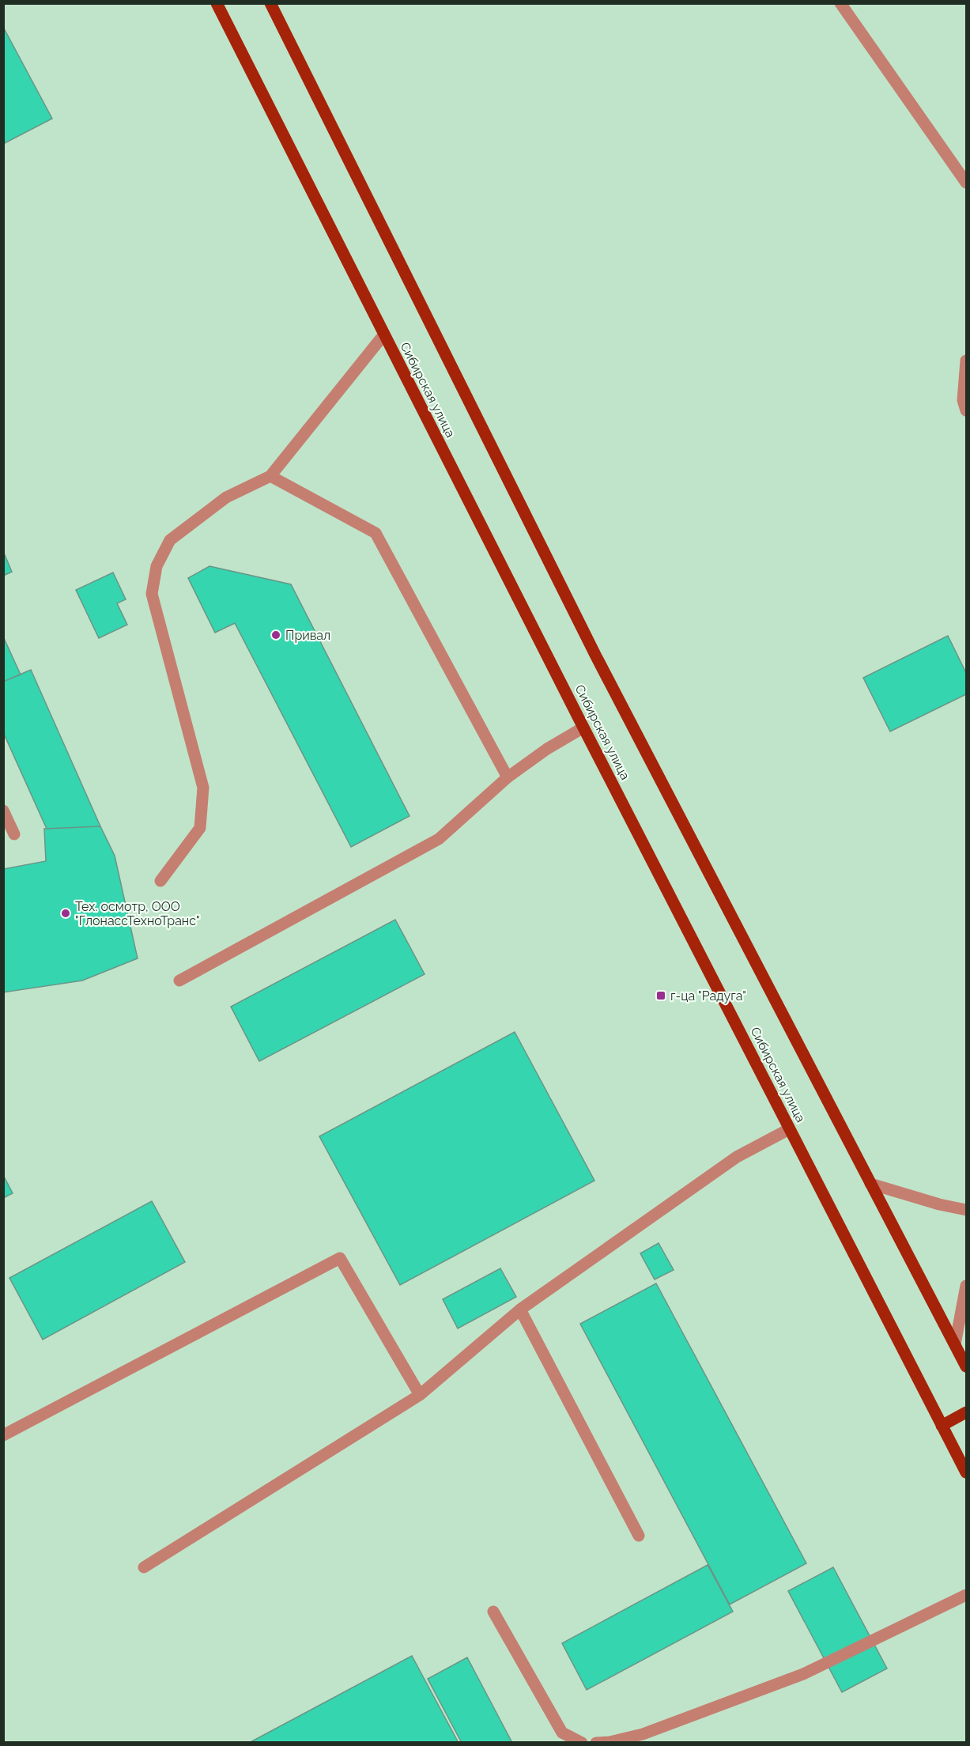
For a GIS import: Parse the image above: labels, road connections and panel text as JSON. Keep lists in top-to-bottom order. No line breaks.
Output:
{"streets":{"main road":["Сибирская улица"]},"places":{"other":["Привал","Тех. осмотр, ООО \"ГлонассТехноТранс\""],"transit":["г-ца \"Радуга\""]}}
